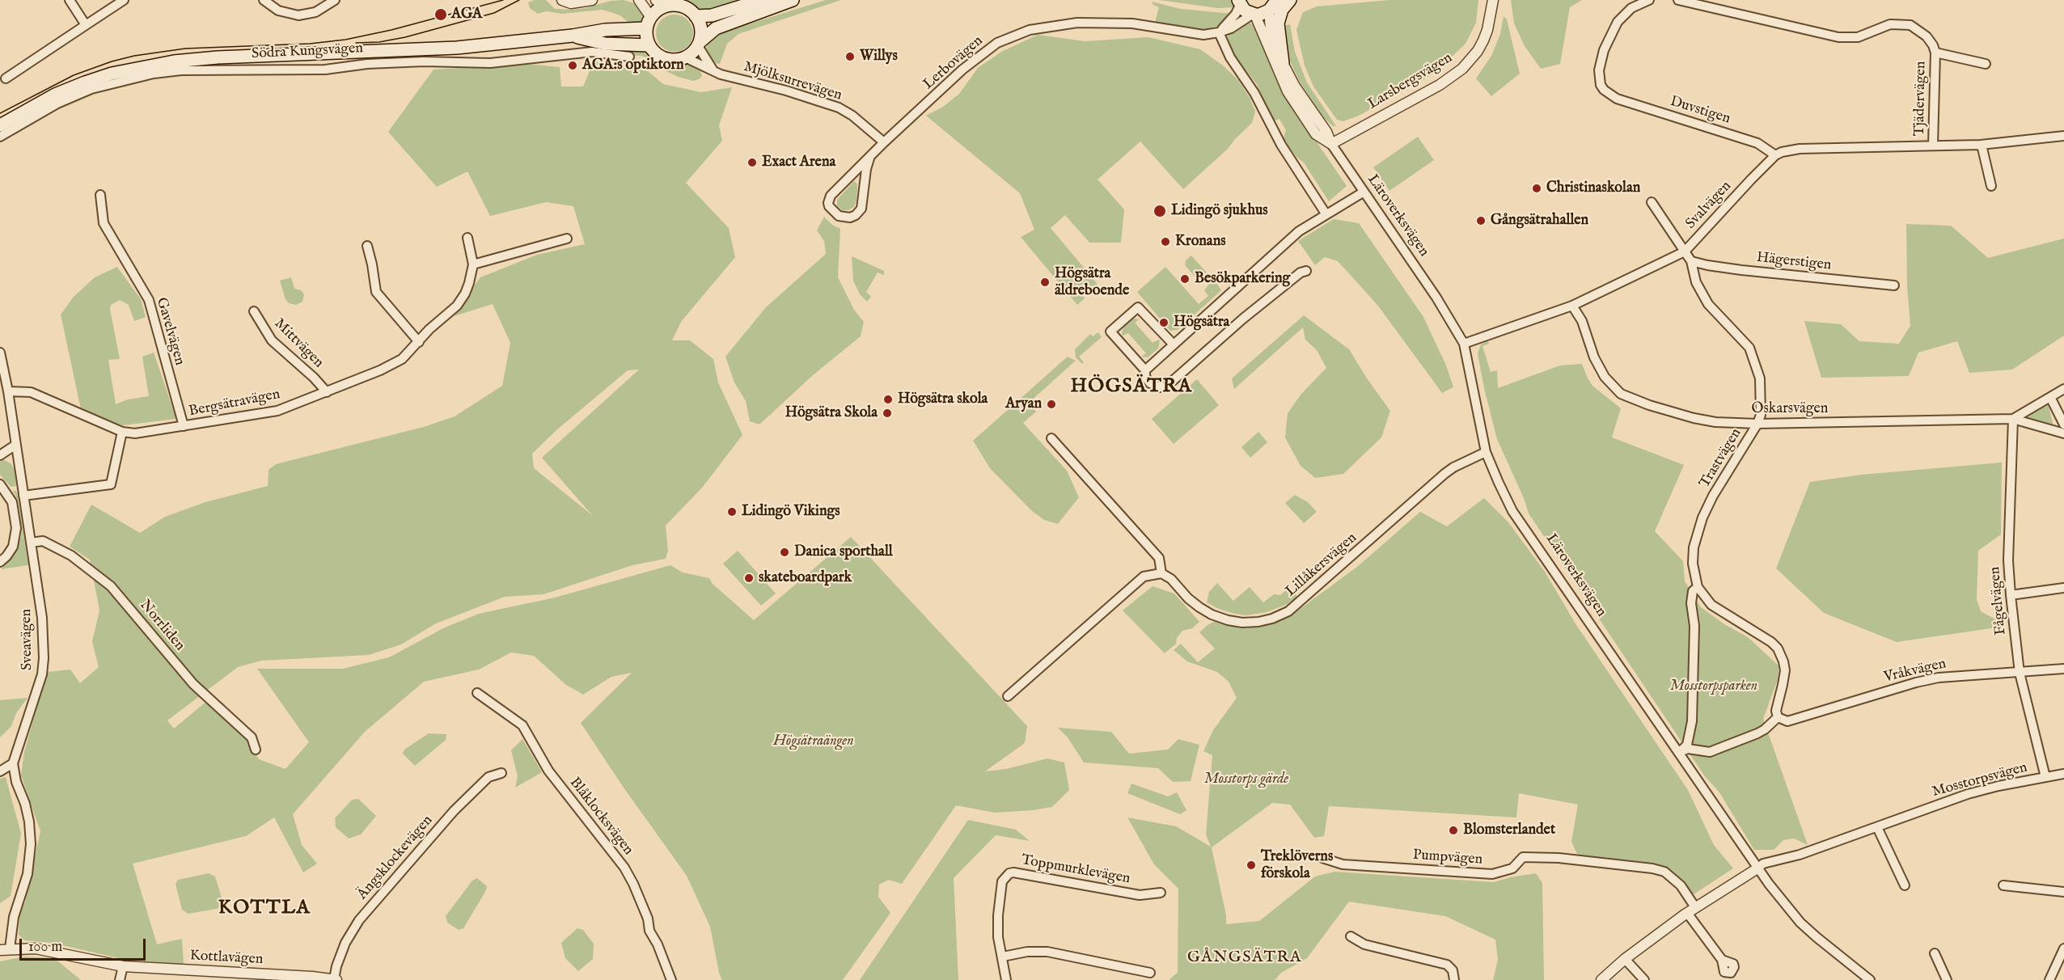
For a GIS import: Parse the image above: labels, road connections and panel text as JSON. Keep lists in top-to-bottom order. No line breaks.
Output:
{"streets":{"main road":["Södra Kungsvägen"],"street":["Lerbovägen","Mjölksurrevägen","Larsbergsvägen","Tjädervägen","Duvstigen","Svalvägen","Läroverksvägen","Hägerstigen","Gavelvägen","Mittvägen","Bergsätravägen","Oskarsvägen","Trastvägen","Lillåkersvägen","Fågelvägen","Norrliden","Sveavägen","Vråkvägen","Mosstorpsvägen","Blåklocksvägen","Ängsklockevägen","Pumpvägen","Toppmurklevägen","Kottlavägen"]},"crossings":[["Södra Kungsvägen","Mjölksurrevägen"],["Lerbovägen","Mjölksurrevägen"],["Lerbovägen","Läroverksvägen"],["Larsbergsvägen","Läroverksvägen"],["Duvstigen","Svalvägen"],["Svalvägen","Läroverksvägen"],["Svalvägen","Oskarsvägen"],["Svalvägen","Trastvägen"],["Läroverksvägen","Lillåkersvägen"],["Läroverksvägen","Mosstorpsvägen"],["Hägerstigen","Trastvägen"],["Gavelvägen","Bergsätravägen"],["Mittvägen","Bergsätravägen"],["Bergsätravägen","Sveavägen"],["Oskarsvägen","Trastvägen"],["Oskarsvägen","Fågelvägen"],["Trastvägen","Vråkvägen"],["Fågelvägen","Vråkvägen"],["Fågelvägen","Mosstorpsvägen"],["Norrliden","Sveavägen"],["Sveavägen","Kottlavägen"],["Ängsklockevägen","Kottlavägen"]],"districts":["HÖGSÄTRA","KOTTLA","GÅNGSÄTRA"],"parks":["Mosstorpsparken","Högsätraängen","Mosstorps gärde"],"places":["AGA","Willys","AGA:s optiktorn","Exact Arena","Christinaskolan","Lidingö sjukhus","Gångsätrahallen","Kronans","Besökparkering","Högsätra äldreboende","Högsätra","Högsätra skola","Aryan","Högsätra Skola","Lidingö Vikings","Danica sporthall","skateboardpark","Blomsterlandet","Treklöverns förskola"],"scale_bar":"100 m"}
